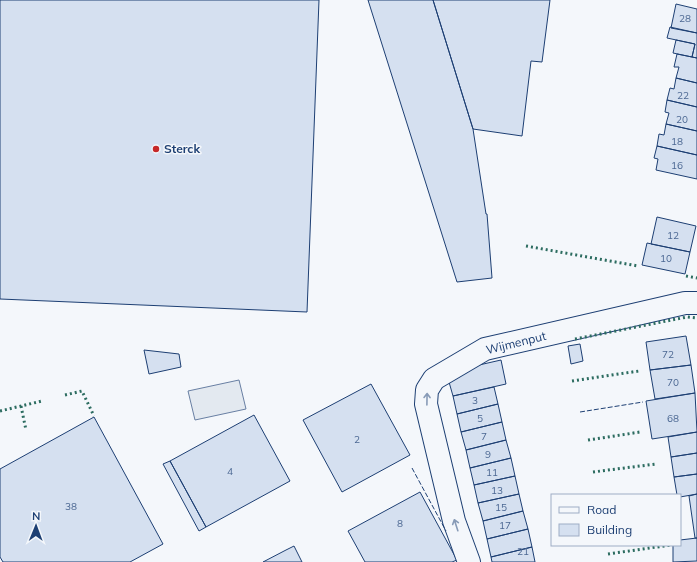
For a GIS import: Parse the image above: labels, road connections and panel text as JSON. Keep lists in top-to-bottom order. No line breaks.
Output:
{"streets":{"street":["Wijmenput"]},"places":["Sterck"],"house_numbers":["28","22","20","18","16","12","10","72","70","3","5","68","7","2","9","4","11","13","38","15","8","17","21"],"legend":["Road","Building"],"north":"top"}
